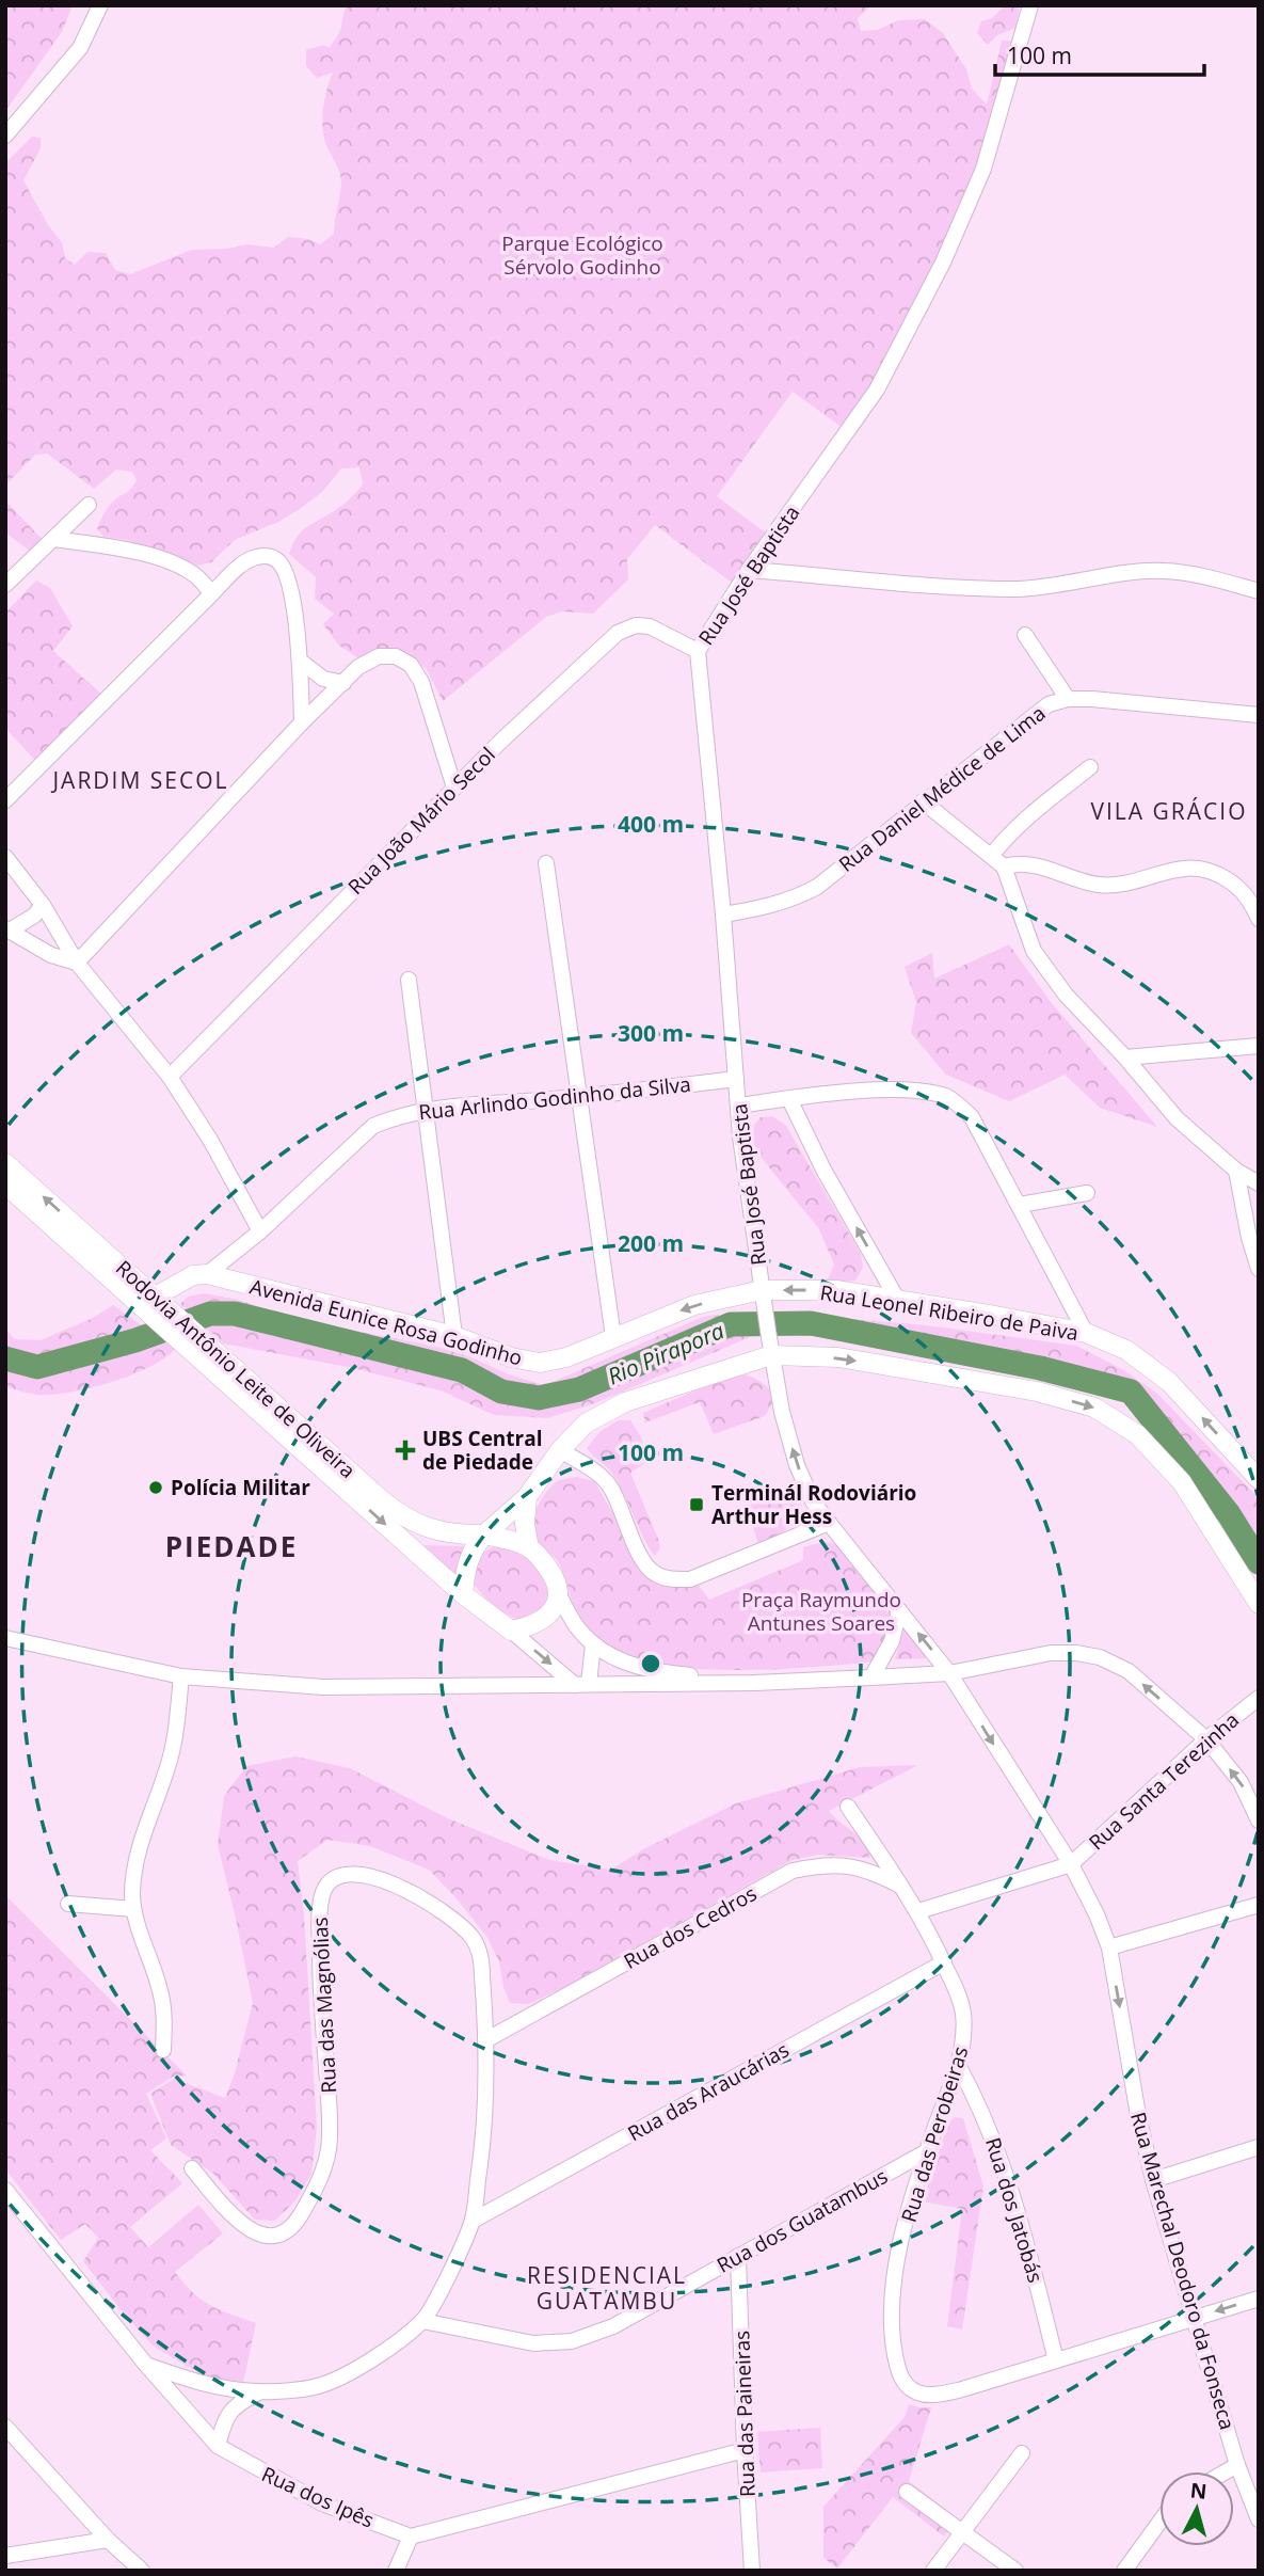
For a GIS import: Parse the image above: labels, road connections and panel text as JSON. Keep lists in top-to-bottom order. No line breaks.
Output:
{"streets":{"main road":["Rua Leonel Ribeiro de Paiva","Avenida Eunice Rosa Godinho","Rodovia Antônio Leite de Oliveira"],"street":["Rua José Baptista","Rua Daniel Médice de Lima","Rua João Mário Secol","Rua Arlindo Godinho da Silva","Rua Santa Terezinha","Rua dos Cedros","Rua das Magnólias","Rua das Araucárias","Rua das Perobeiras","Rua dos Jatobás","Rua dos Guatambus","Rua Marechal Deodoro da Fonseca","Rua das Paineiras","Rua dos Ipês"]},"crossings":[["Rua José Baptista","Rua Daniel Médice de Lima"],["Rua José Baptista","Rua João Mário Secol"],["Rua José Baptista","Rua Arlindo Godinho da Silva"],["Rua José Baptista","Rua Leonel Ribeiro de Paiva"],["Rua José Baptista","Avenida Eunice Rosa Godinho"],["Rua Arlindo Godinho da Silva","Avenida Eunice Rosa Godinho"],["Rua Leonel Ribeiro de Paiva","Avenida Eunice Rosa Godinho"],["Avenida Eunice Rosa Godinho","Rodovia Antônio Leite de Oliveira"],["Rua Santa Terezinha","Rua Marechal Deodoro da Fonseca"],["Rua dos Cedros","Rua das Magnólias"],["Rua dos Cedros","Rua das Perobeiras"],["Rua das Magnólias","Rua das Araucárias"],["Rua das Magnólias","Rua dos Guatambus"],["Rua das Magnólias","Rua dos Ipês"],["Rua das Araucárias","Rua das Perobeiras"],["Rua das Perobeiras","Rua dos Jatobás"],["Rua das Perobeiras","Rua dos Guatambus"],["Rua dos Guatambus","Rua das Paineiras"]],"one_way":["Rua Marechal Deodoro da Fonseca"],"districts":["JARDIM SECOL","VILA GRÁCIO","PIEDADE","RESIDENCIAL GUATAMBU"],"water":["Rio Pirapora"],"parks":["Parque Ecológico Sérvolo Godinho","Praça Raymundo Antunes Soares"],"places":{"health":["UBS Central de Piedade"],"other":["Polícia Militar"],"transit":["Terminál Rodoviário Arthur Hess"]},"scale_bar":"100 m","north":"top","rings":["400 m","300 m","200 m","100 m"]}
